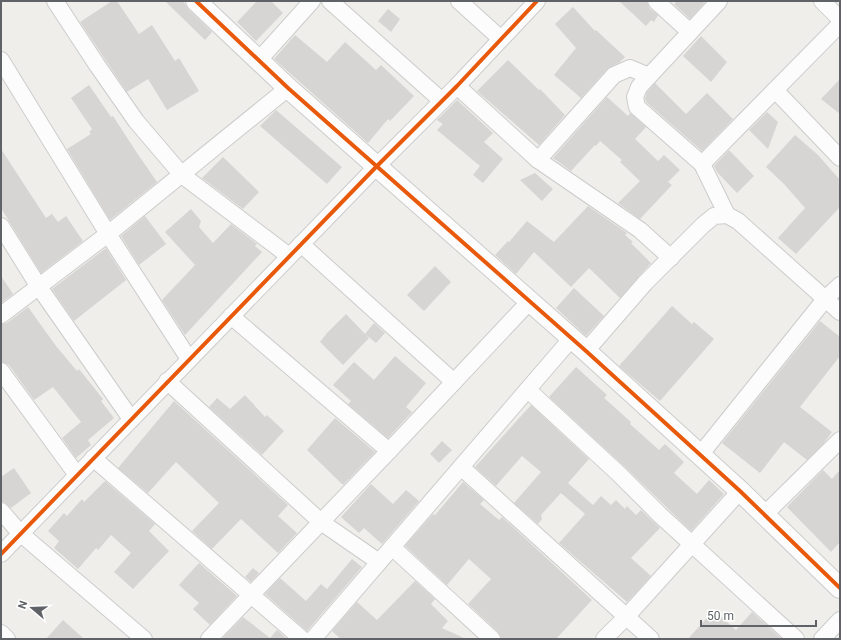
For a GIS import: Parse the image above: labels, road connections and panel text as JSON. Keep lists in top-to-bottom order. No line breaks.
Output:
{"scale_bar":"50 m","north":"left"}
